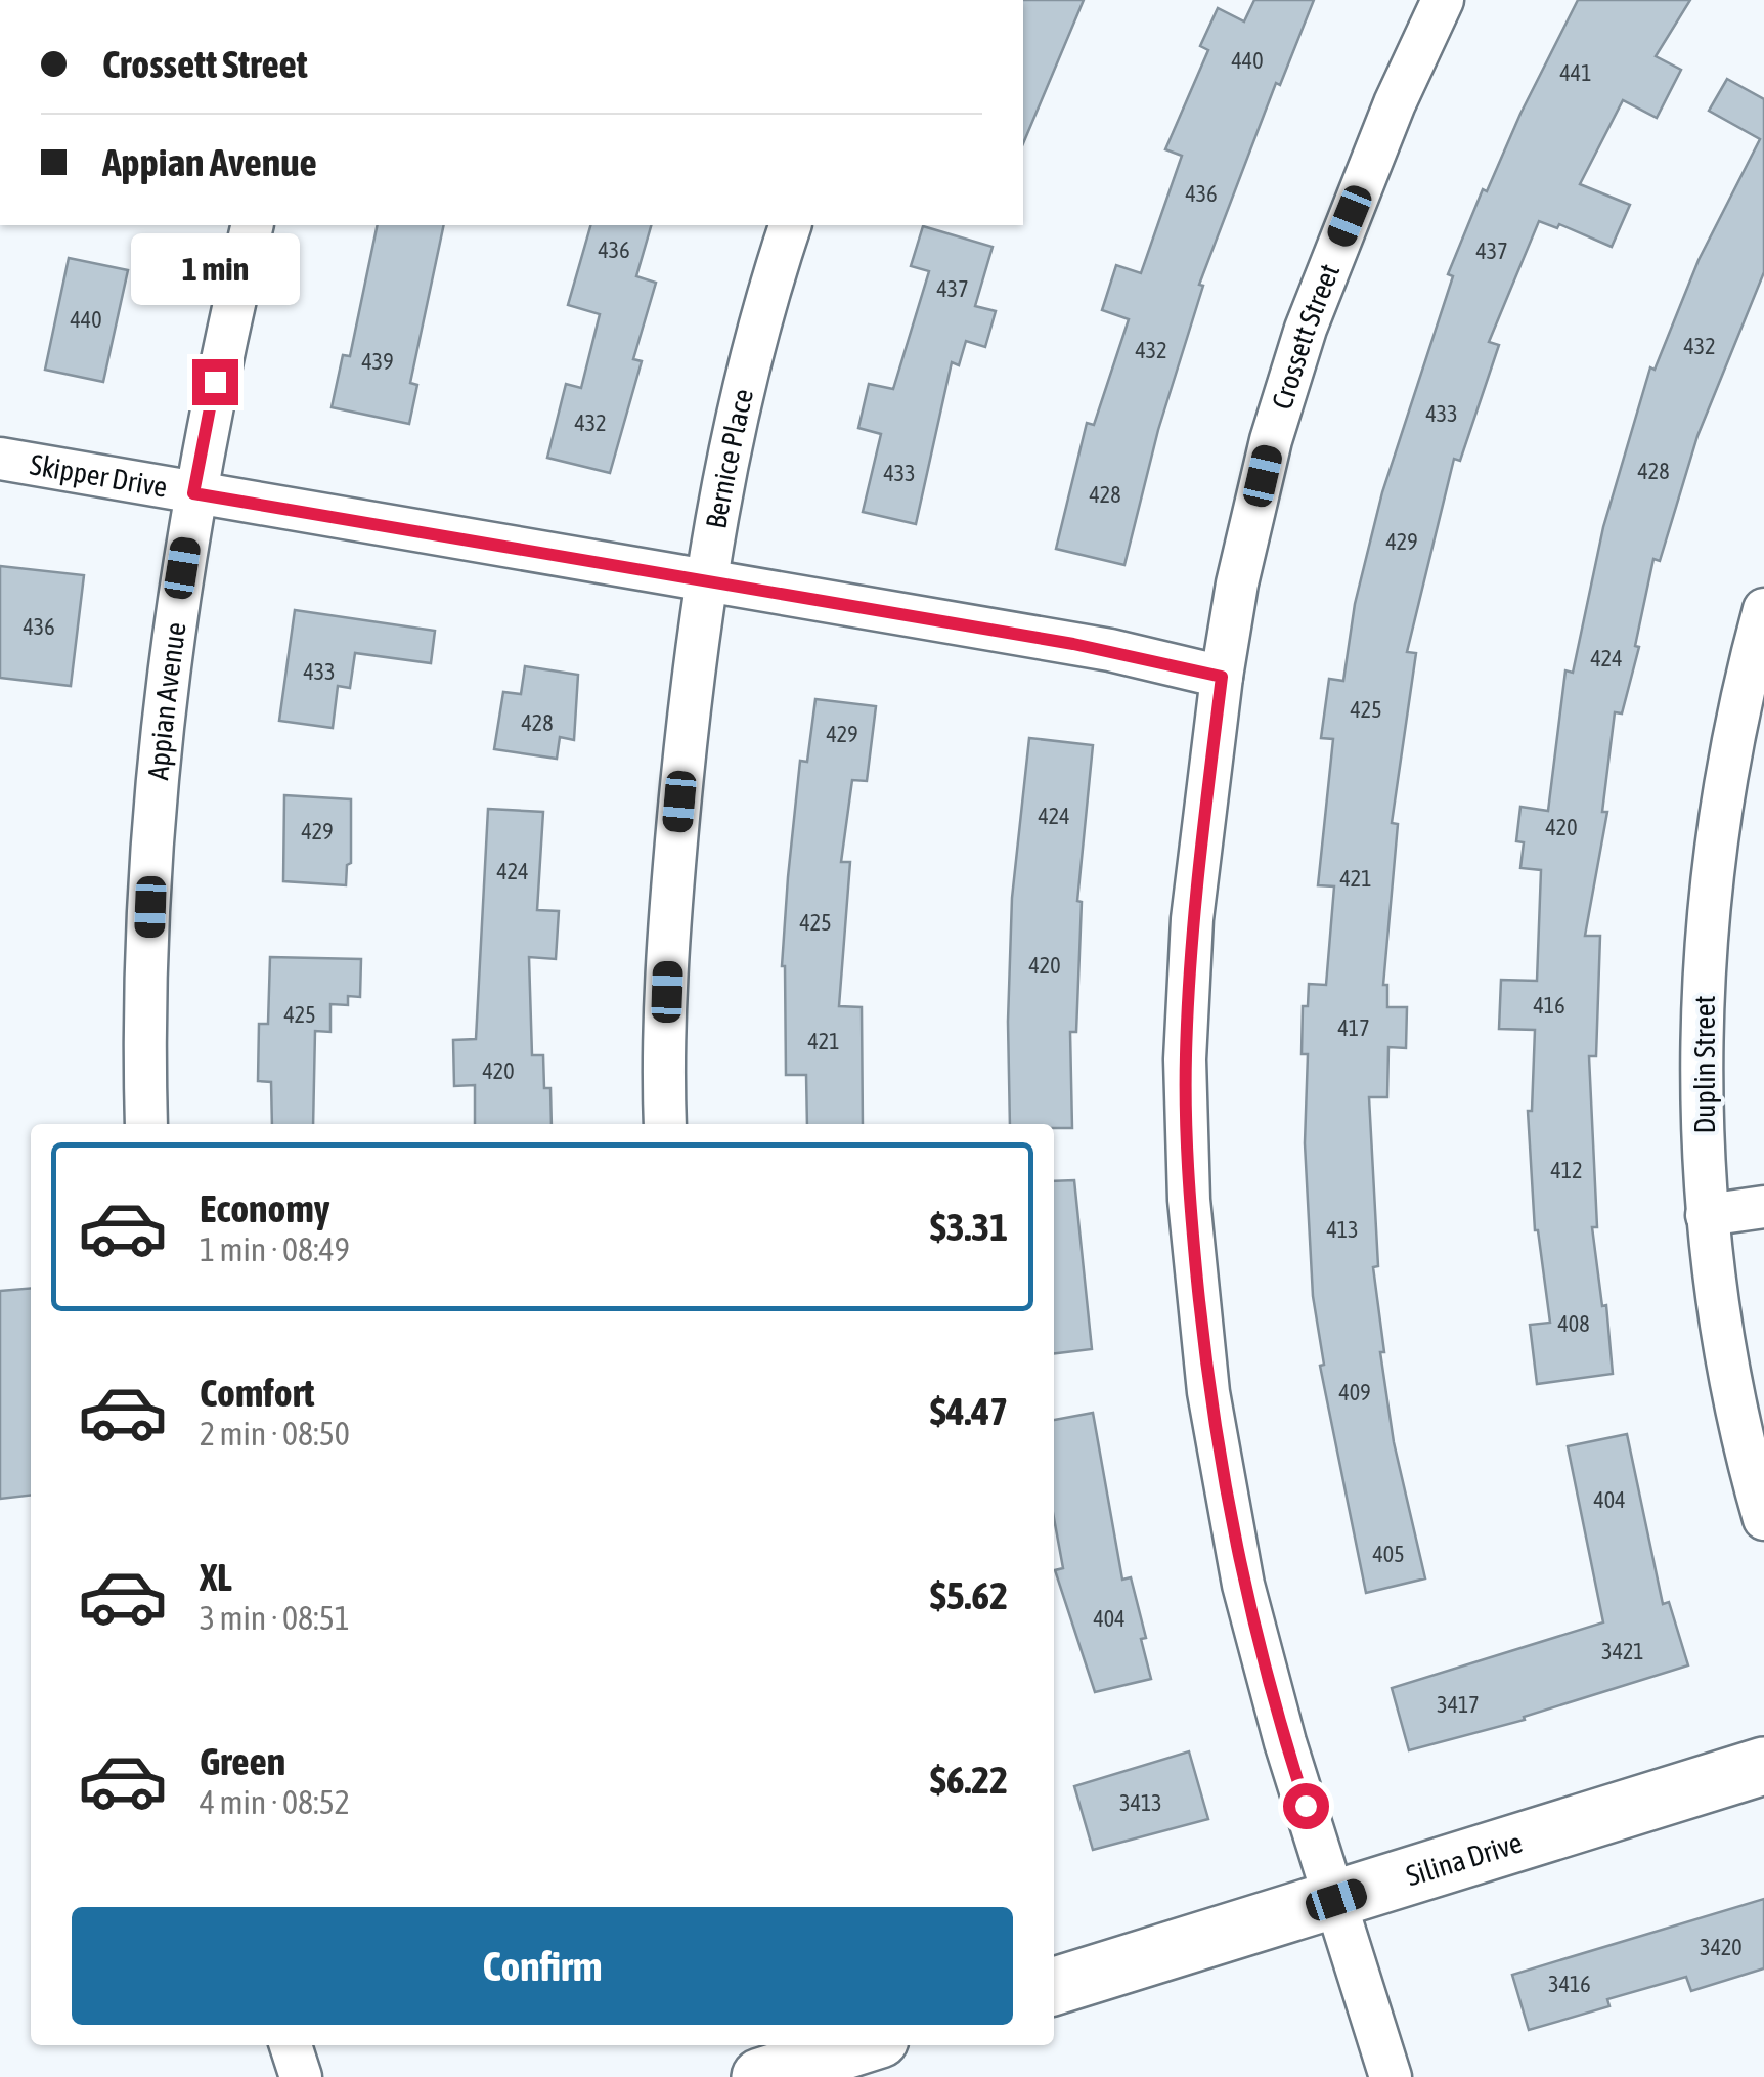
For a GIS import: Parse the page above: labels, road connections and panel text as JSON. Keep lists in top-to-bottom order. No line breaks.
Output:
{"streets":{"street":["Crossett Street","Bernice Place","Skipper Drive","Appian Avenue","Duplin Street","Silina Drive"]},"crossings":[["Crossett Street","Skipper Drive"],["Crossett Street","Silina Drive"],["Bernice Place","Skipper Drive"],["Skipper Drive","Appian Avenue"]],"house_numbers":["440","441","436","436","437","437","440","432","432","439","433","432","428","433","428","429","436","424","433","425","428","429","424","420","429","424","421","425","420","416","425","417","421","420","412","413","408","409","404","405","404","3421","3417","3413","3420","3416"],"page":{"banner":["Crossett Street","Appian Avenue"],"bubble":"1 min","list":[{"name":"Economy","note":"1 min · 08:49","value":"$3.31"},{"name":"Comfort","note":"2 min · 08:50","value":"$4.47"},{"name":"XL","note":"3 min · 08:51","value":"$5.62"},{"name":"Green","note":"4 min · 08:52","value":"$6.22"}],"buttons":"Confirm"}}
